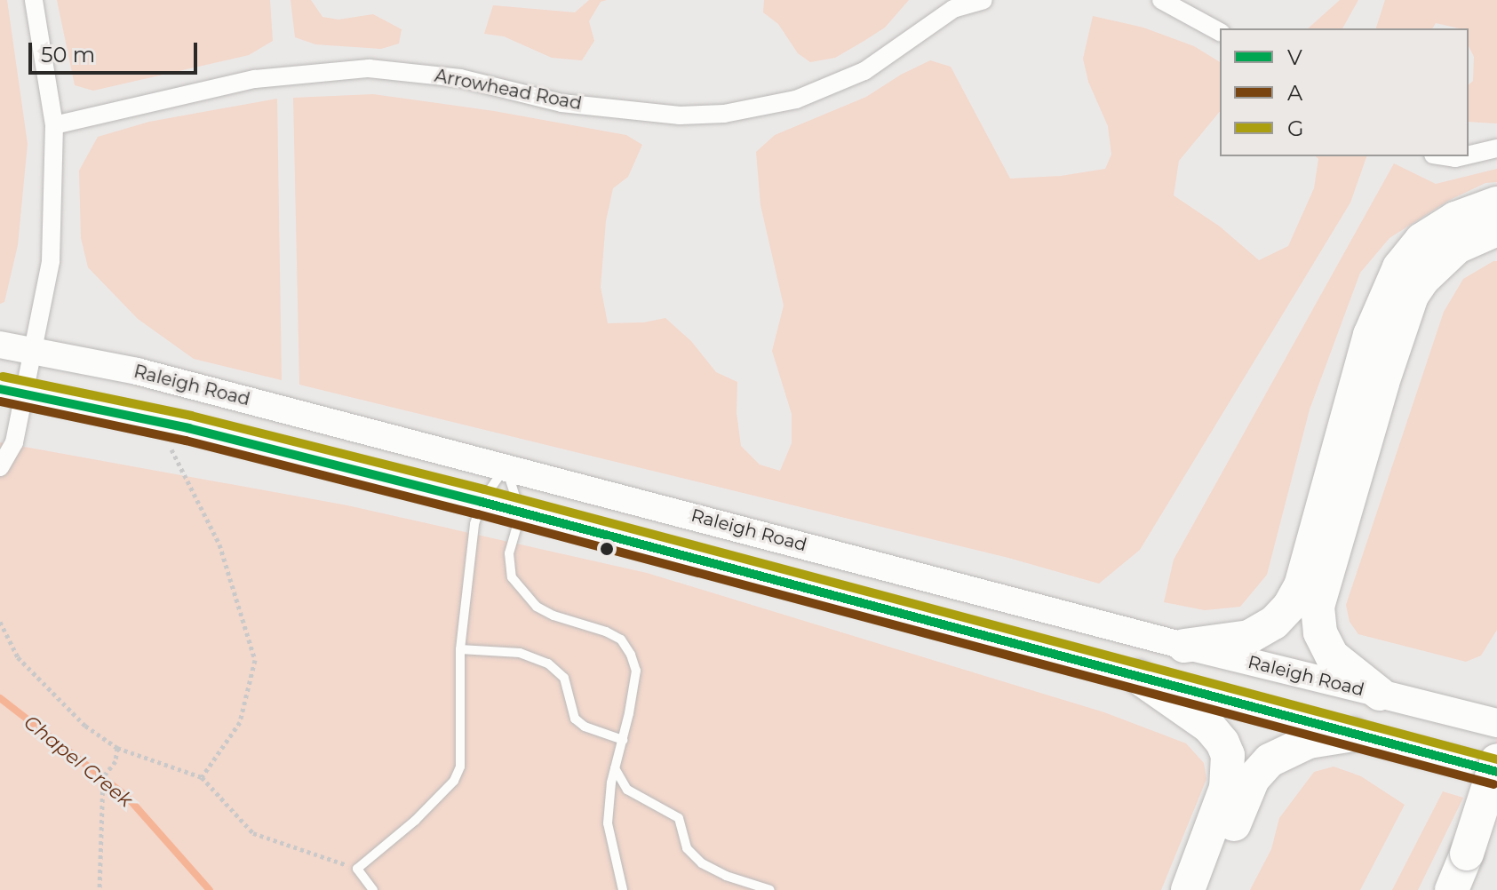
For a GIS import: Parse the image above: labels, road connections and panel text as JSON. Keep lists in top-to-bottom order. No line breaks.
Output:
{"streets":{"main road":["Raleigh Road"],"street":["Arrowhead Road"]},"water":["Chapel Creek"],"lines":["transit line G","transit line V","transit line A"],"legend":["V","A","G"],"scale_bar":"50 m"}
